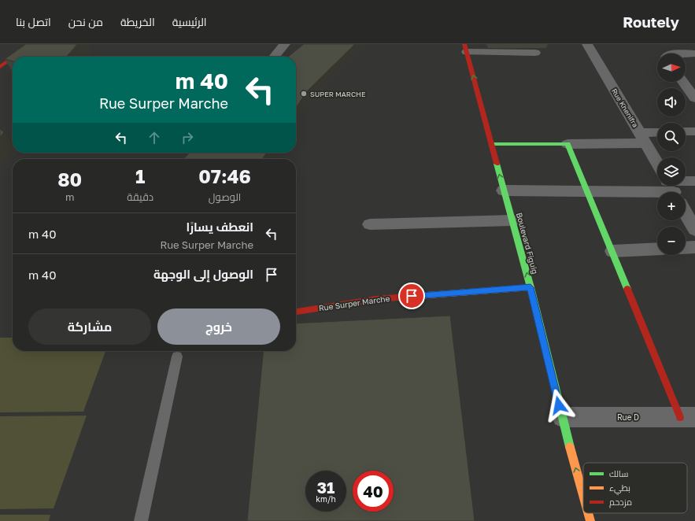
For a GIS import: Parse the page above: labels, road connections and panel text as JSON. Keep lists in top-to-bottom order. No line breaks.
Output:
{"streets":{"main road":["Boulevard Figuig","Rue Surper Marche"],"street":["Rue Khenifra","Rue D"]},"crossings":[["Boulevard Figuig","Rue Surper Marche"],["Boulevard Figuig","Rue D"]],"one_way":["Boulevard Figuig"],"places":["SUPER MARCHE"],"legend":["سالك","بطيء","مزدحم"],"north":"right","page":{"header":"Routely","nav":["الرئيسية","الخريطة","من نحن","اتصل بنا"],"map_buttons":["+","−"],"turn":["40 m","Rue Surper Marche"],"eta":["07:46","الوصول","1","دقيقة","80","m"],"list":[{"name":"انعطف يسارًا","note":"Rue Surper Marche","value":"40 m"},{"name":"الوصول إلى الوجهة","value":"40 m"}],"buttons":["خروج","مشاركة"],"speed":"31 km/h","limit":"40"}}
